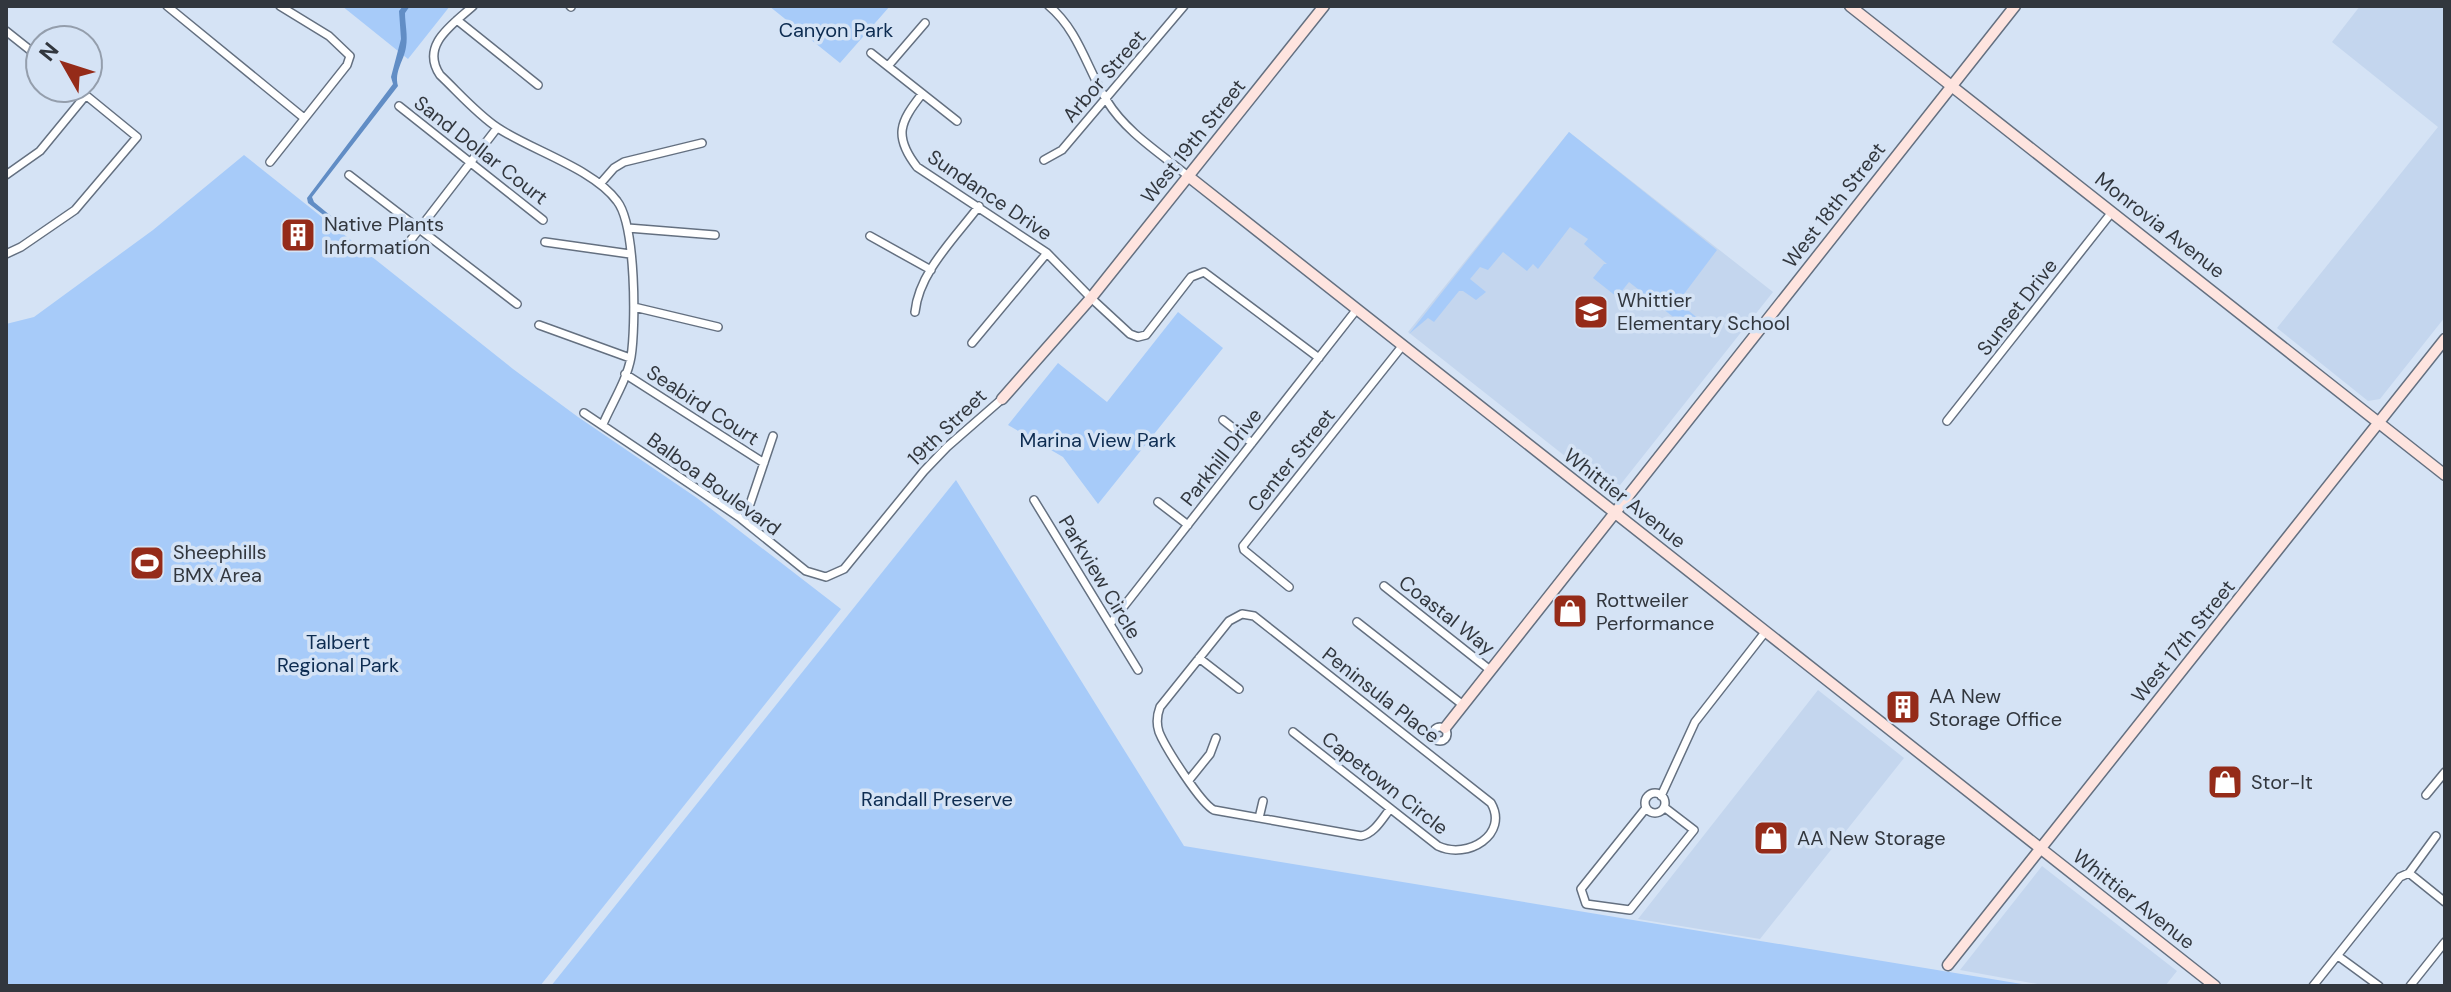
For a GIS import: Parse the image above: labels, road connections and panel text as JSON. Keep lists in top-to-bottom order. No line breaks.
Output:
{"streets":{"street":["Arbor Street","West 19th Street","Sand Dollar Court","Sundance Drive","West 18th Street","Monrovia Avenue","Sunset Drive","Seabird Court","19th Street","Parkhill Drive","Center Street","Balboa Boulevard","Whittier Avenue","Parkview Circle","Coastal Way","West 17th Street","Peninsula Place","Capetown Circle"]},"crossings":[["Arbor Street","Whittier Avenue"],["West 19th Street","Sundance Drive"],["West 19th Street","19th Street"],["West 19th Street","Whittier Avenue"],["Sundance Drive","19th Street"],["Sundance Drive","Parkhill Drive"],["West 18th Street","Monrovia Avenue"],["West 18th Street","Whittier Avenue"],["West 18th Street","Coastal Way"],["West 18th Street","Peninsula Place"],["Monrovia Avenue","Sunset Drive"],["Monrovia Avenue","West 17th Street"],["19th Street","Balboa Boulevard"],["Parkhill Drive","Whittier Avenue"],["Parkhill Drive","Parkview Circle"],["Center Street","Whittier Avenue"],["Whittier Avenue","West 17th Street"],["Peninsula Place","Capetown Circle"]],"parks":["Canyon Park","Marina View Park","Talbert Regional Park","Randall Preserve"],"places":{"building":["Native Plants Information","AA New Storage Office"],"school or university":["Whittier Elementary School"],"sports":["Sheephills BMX Area"],"shop":["Rottweiler Performance","Stor-It","AA New Storage"]},"north":"top left"}
